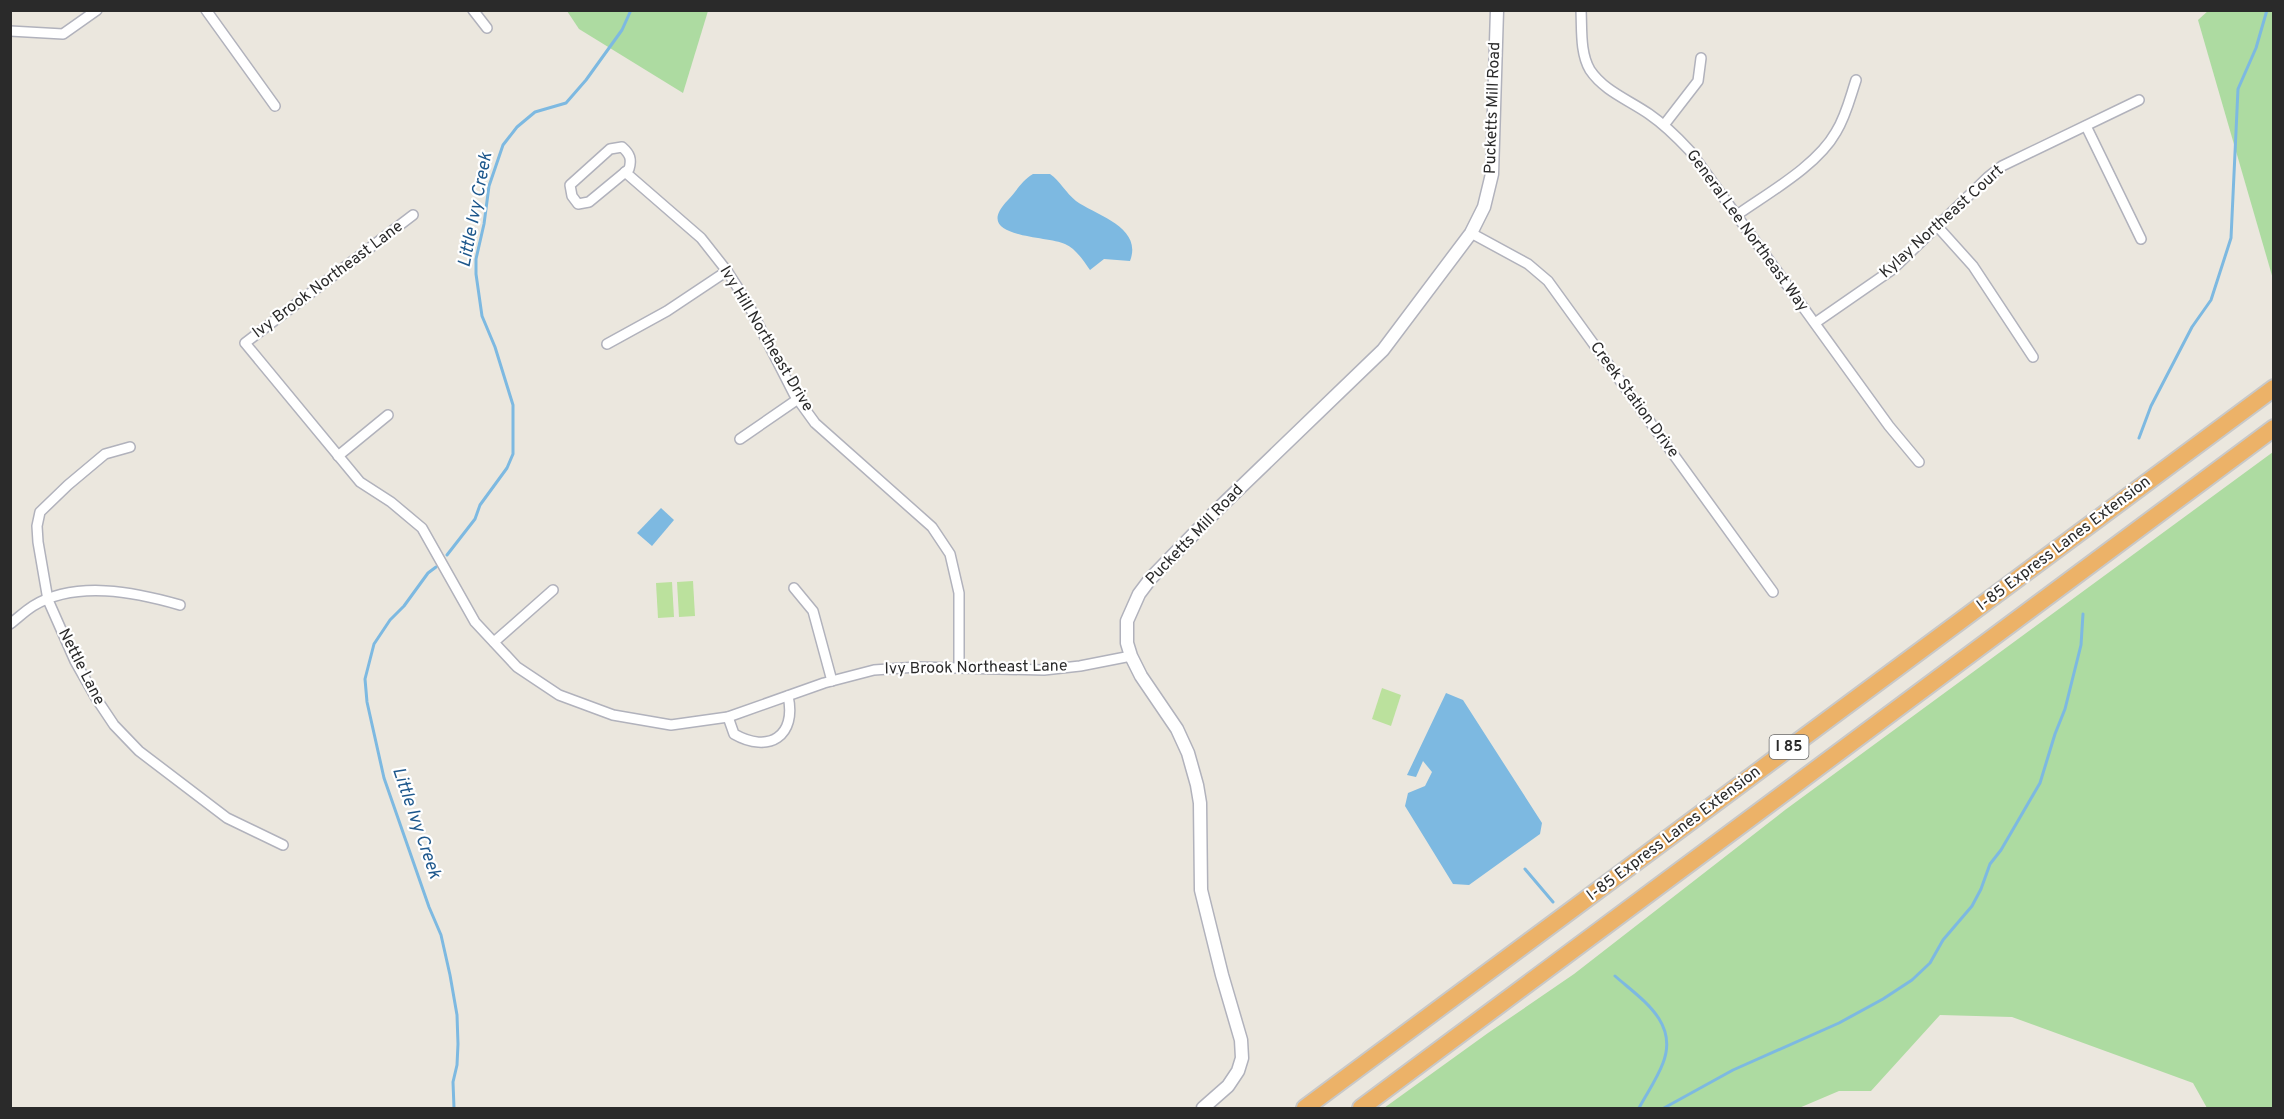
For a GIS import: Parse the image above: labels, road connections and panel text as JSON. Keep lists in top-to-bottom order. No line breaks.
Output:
{"streets":{"highway":["I-85 Express Lanes Extension","I 85"],"street":["Pucketts Mill Road","Kylay Northeast Court","General Lee Northeast Way","Ivy Brook Northeast Lane","Ivy Hill Northeast Drive","Creek Station Drive","Nettle Lane"]},"crossings":[["Pucketts Mill Road","Ivy Brook Northeast Lane"],["Pucketts Mill Road","Creek Station Drive"],["Kylay Northeast Court","General Lee Northeast Way"],["Ivy Brook Northeast Lane","Ivy Hill Northeast Drive"]],"water":["Little Ivy Creek"]}
